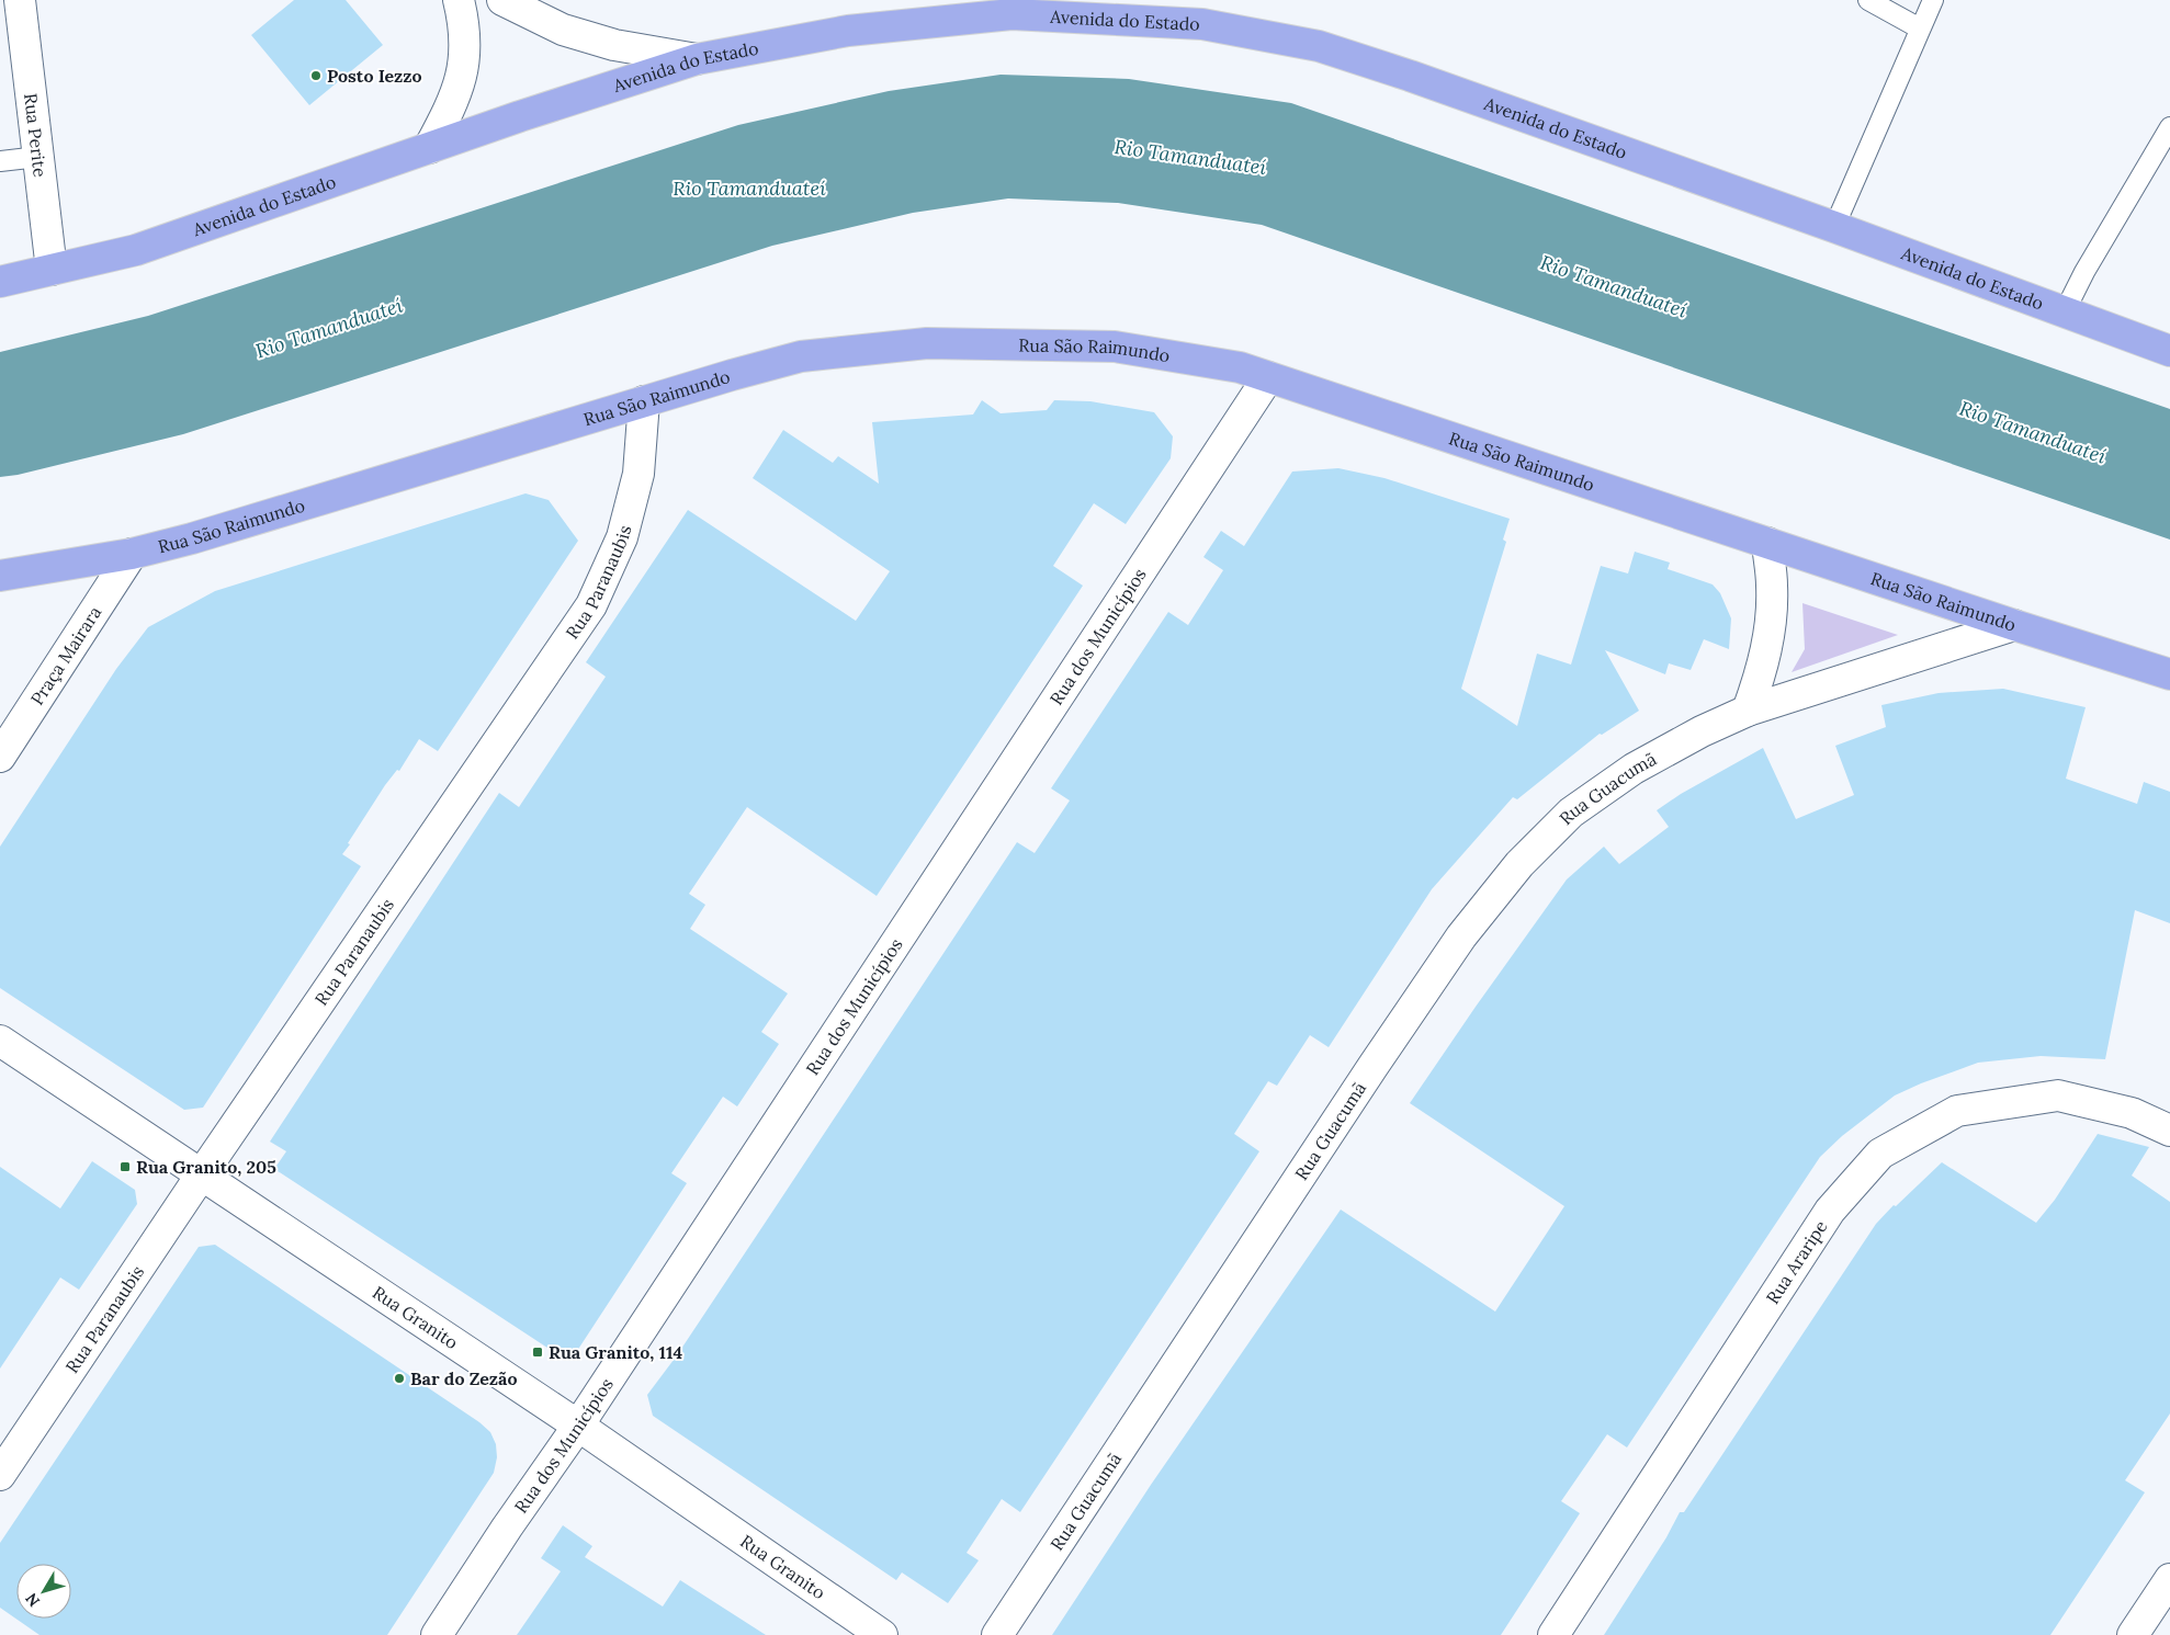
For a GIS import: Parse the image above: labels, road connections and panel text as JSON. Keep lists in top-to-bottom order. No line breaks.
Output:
{"streets":{"highway":["Avenida do Estado","Rua São Raimundo"],"street":["Rua Perite","Rua Paranaubis","Rua dos Municípios","Praça Mairara","Rua Guacumã","Rua Araripe","Rua Granito"]},"crossings":[["Avenida do Estado","Rua Perite"],["Rua São Raimundo","Rua Paranaubis"],["Rua São Raimundo","Rua dos Municípios"],["Rua São Raimundo","Praça Mairara"],["Rua São Raimundo","Rua Guacumã"],["Rua Paranaubis","Rua Granito"],["Rua dos Municípios","Rua Granito"]],"water":["Rio Tamanduateí"],"places":{"other":["Posto Iezzo","Bar do Zezão"],"transit":["Rua Granito, 205","Rua Granito, 114"]},"north":"bottom left"}
